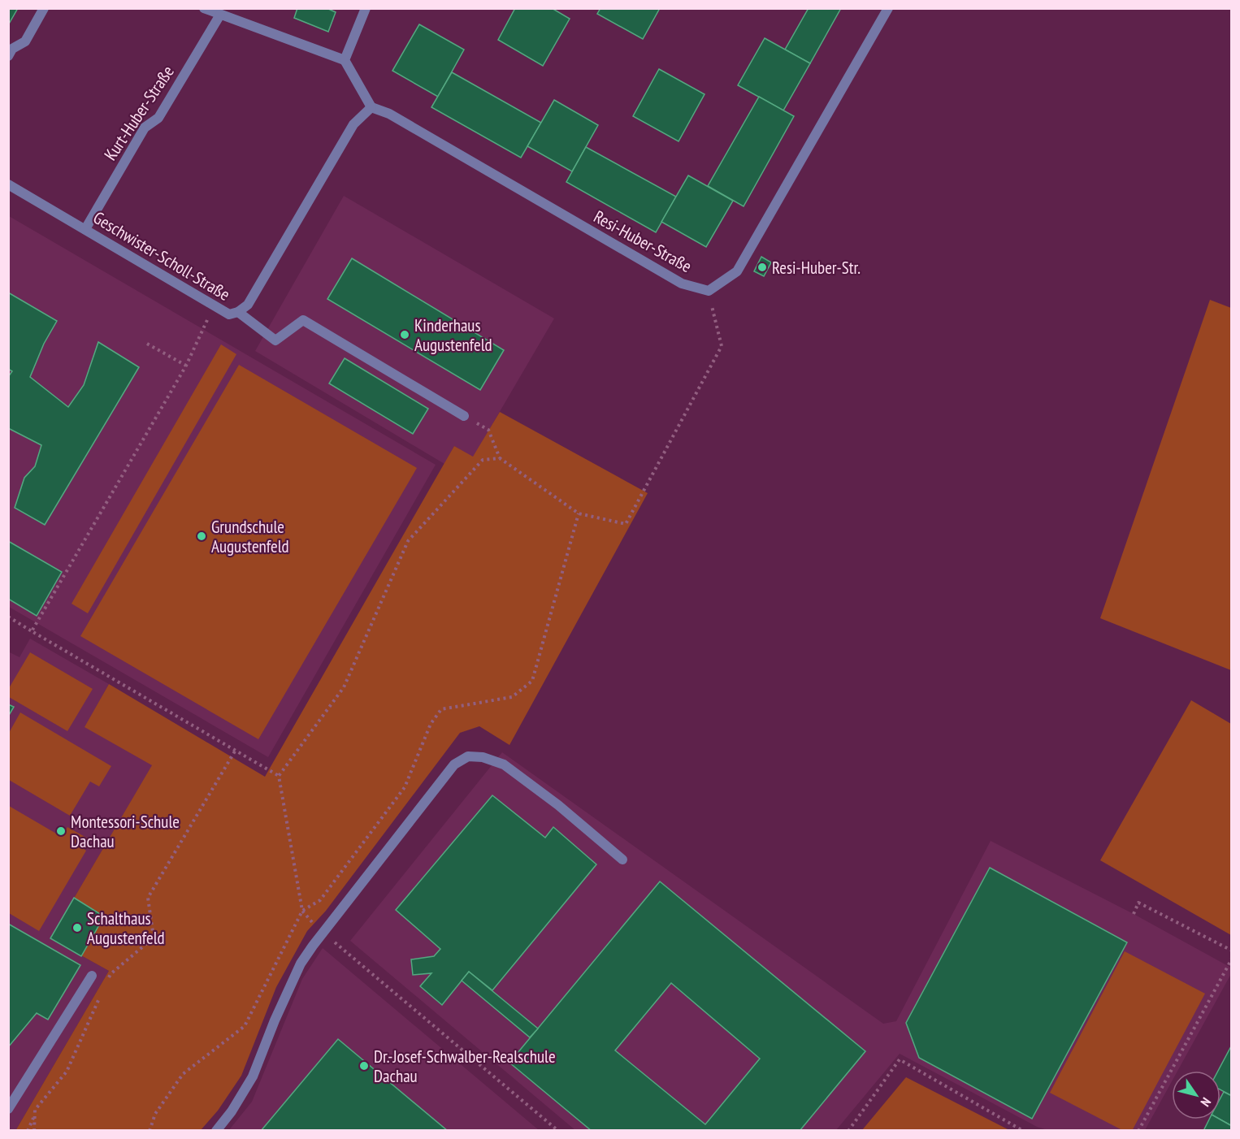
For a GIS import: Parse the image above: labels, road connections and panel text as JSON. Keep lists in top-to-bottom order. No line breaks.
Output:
{"streets":{"street":["Kurt-Huber-Straße","Resi-Huber-Straße","Geschwister-Scholl-Straße"]},"crossings":[["Kurt-Huber-Straße","Geschwister-Scholl-Straße"],["Resi-Huber-Straße","Geschwister-Scholl-Straße"]],"places":["Resi-Huber-Str.","Kinderhaus Augustenfeld","Grundschule Augustenfeld","Montessori-Schule Dachau","Schalthaus Augustenfeld","Dr.-Josef-Schwalber-Realschule Dachau"],"north":"bottom right"}
